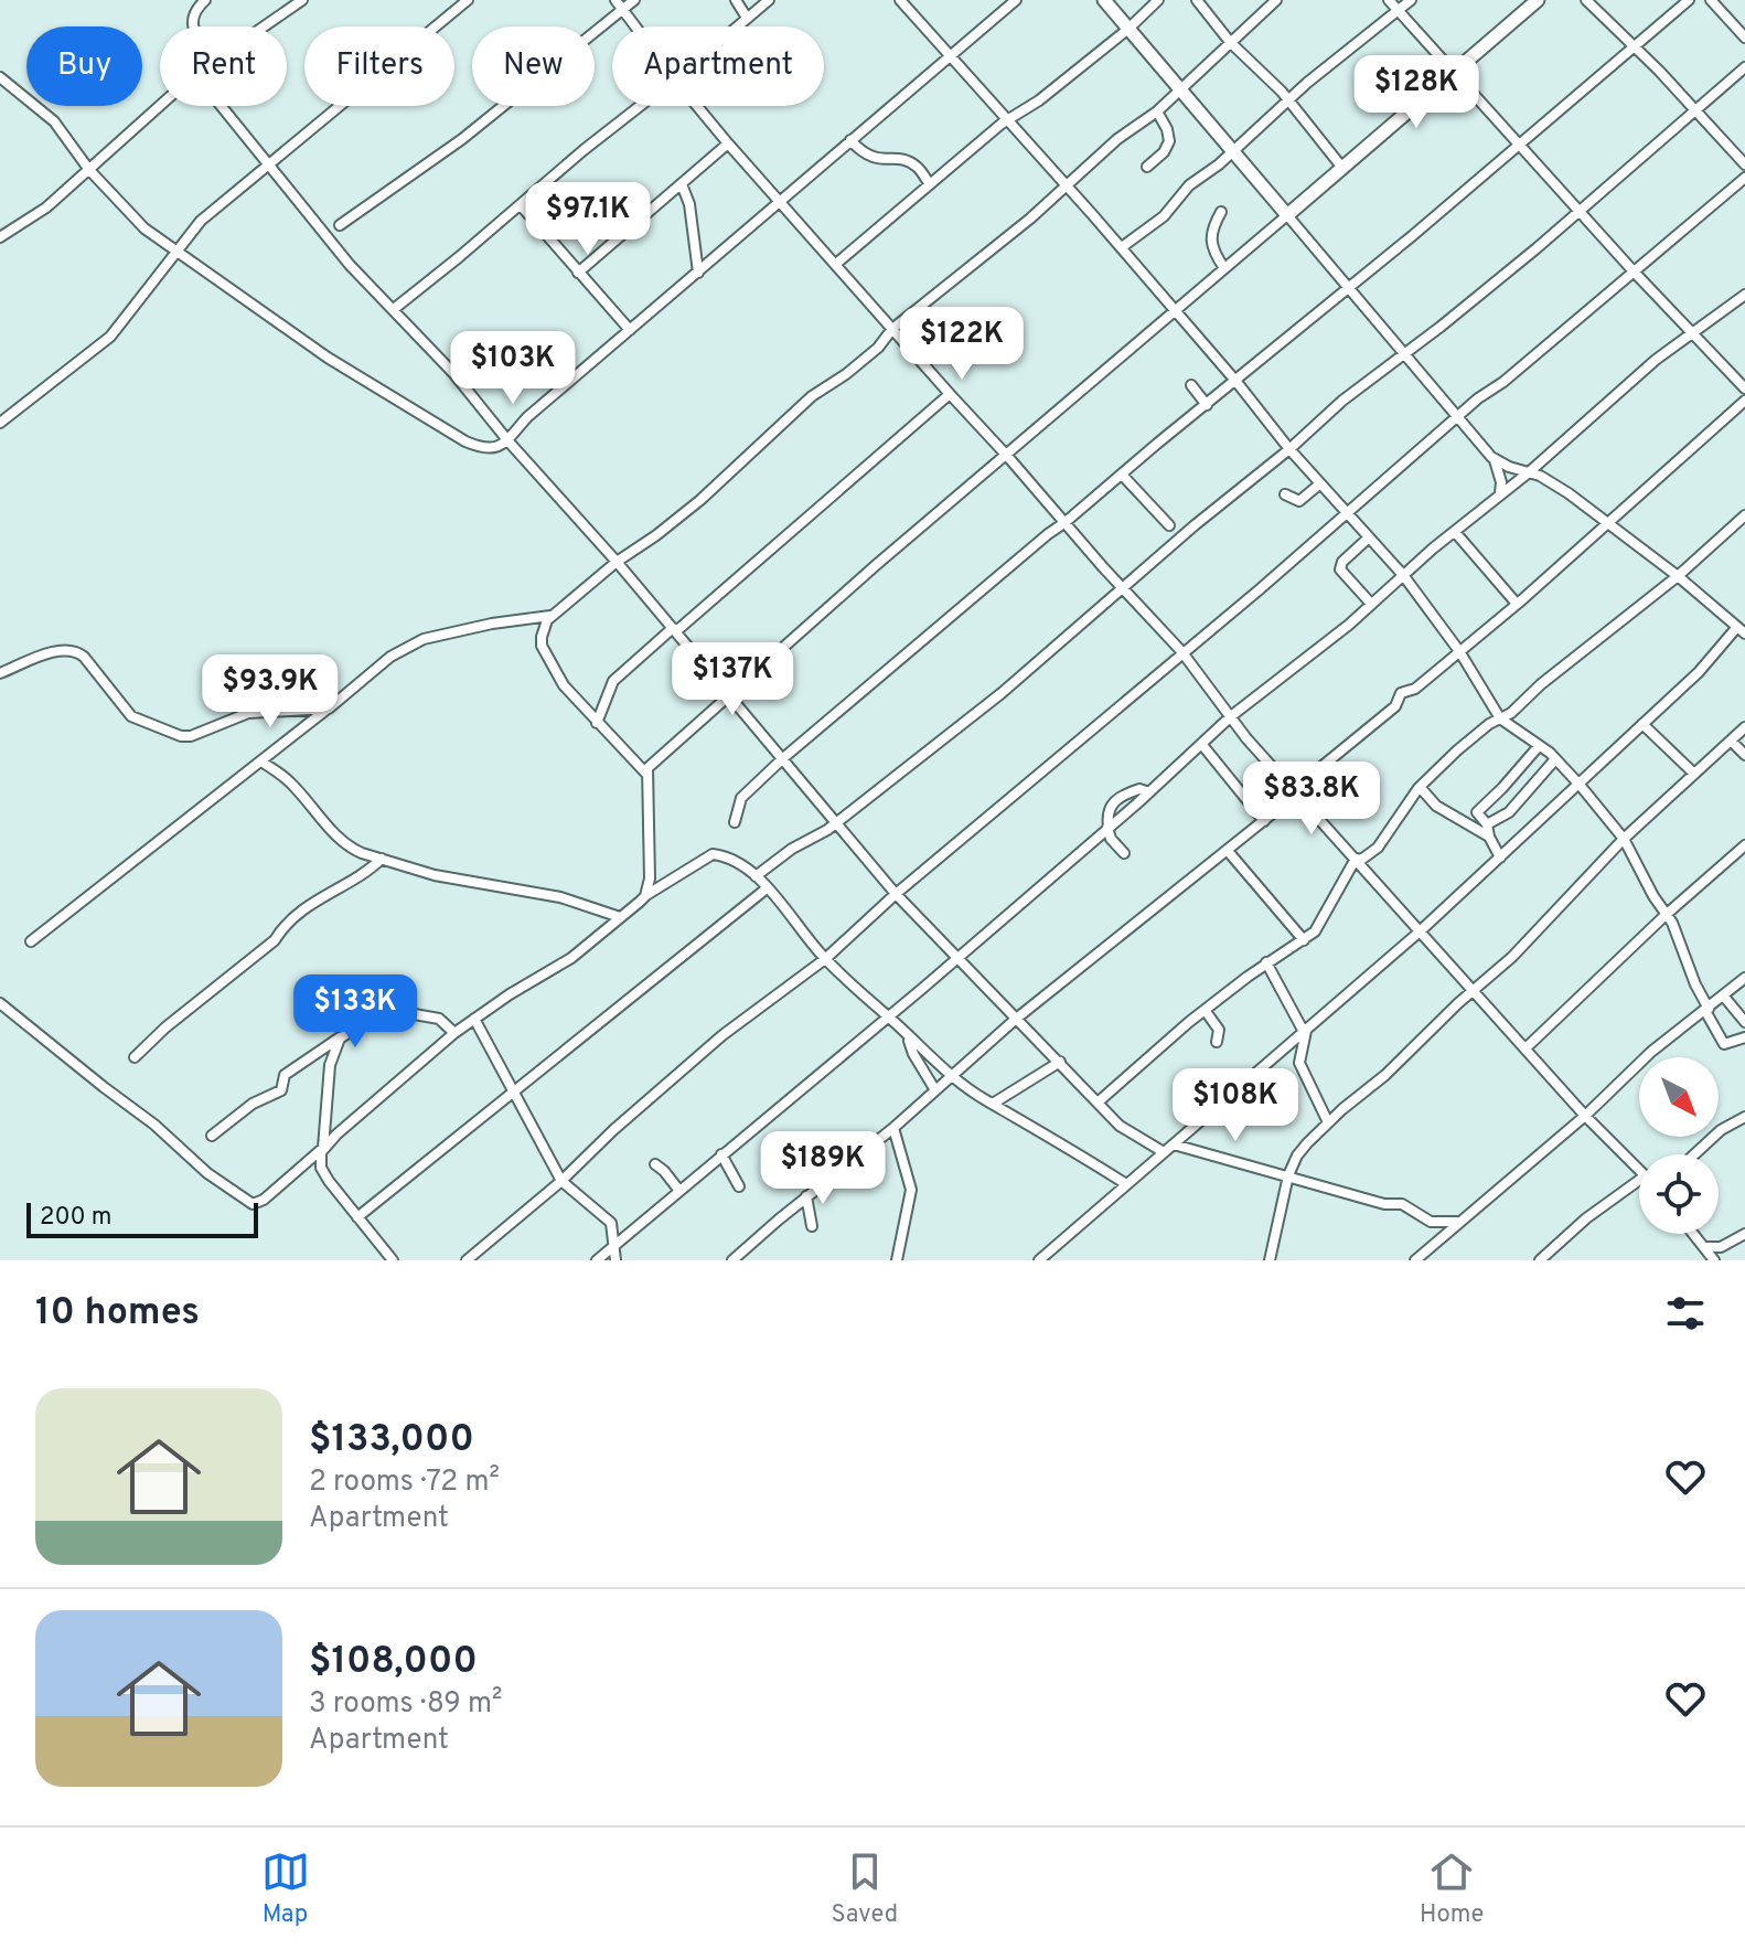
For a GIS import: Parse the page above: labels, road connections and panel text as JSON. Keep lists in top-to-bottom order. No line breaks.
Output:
{"scale_bar":"200 m","north":"bottom right","page":{"chip":["Buy","Rent","Filters","New","Apartment"],"price":["$128K","$97.1K","$122K","$103K","$137K","$93.9K","$83.8K","$133K","$108K","$189K"],"scale":"200 m","heading":"10 homes","list":[{"name":"$133,000","note":"2 rooms · 72 m² · Apartment"},{"name":"$108,000","note":"3 rooms · 89 m² · Apartment"}],"tabs":["Map","Saved","Home"]}}
